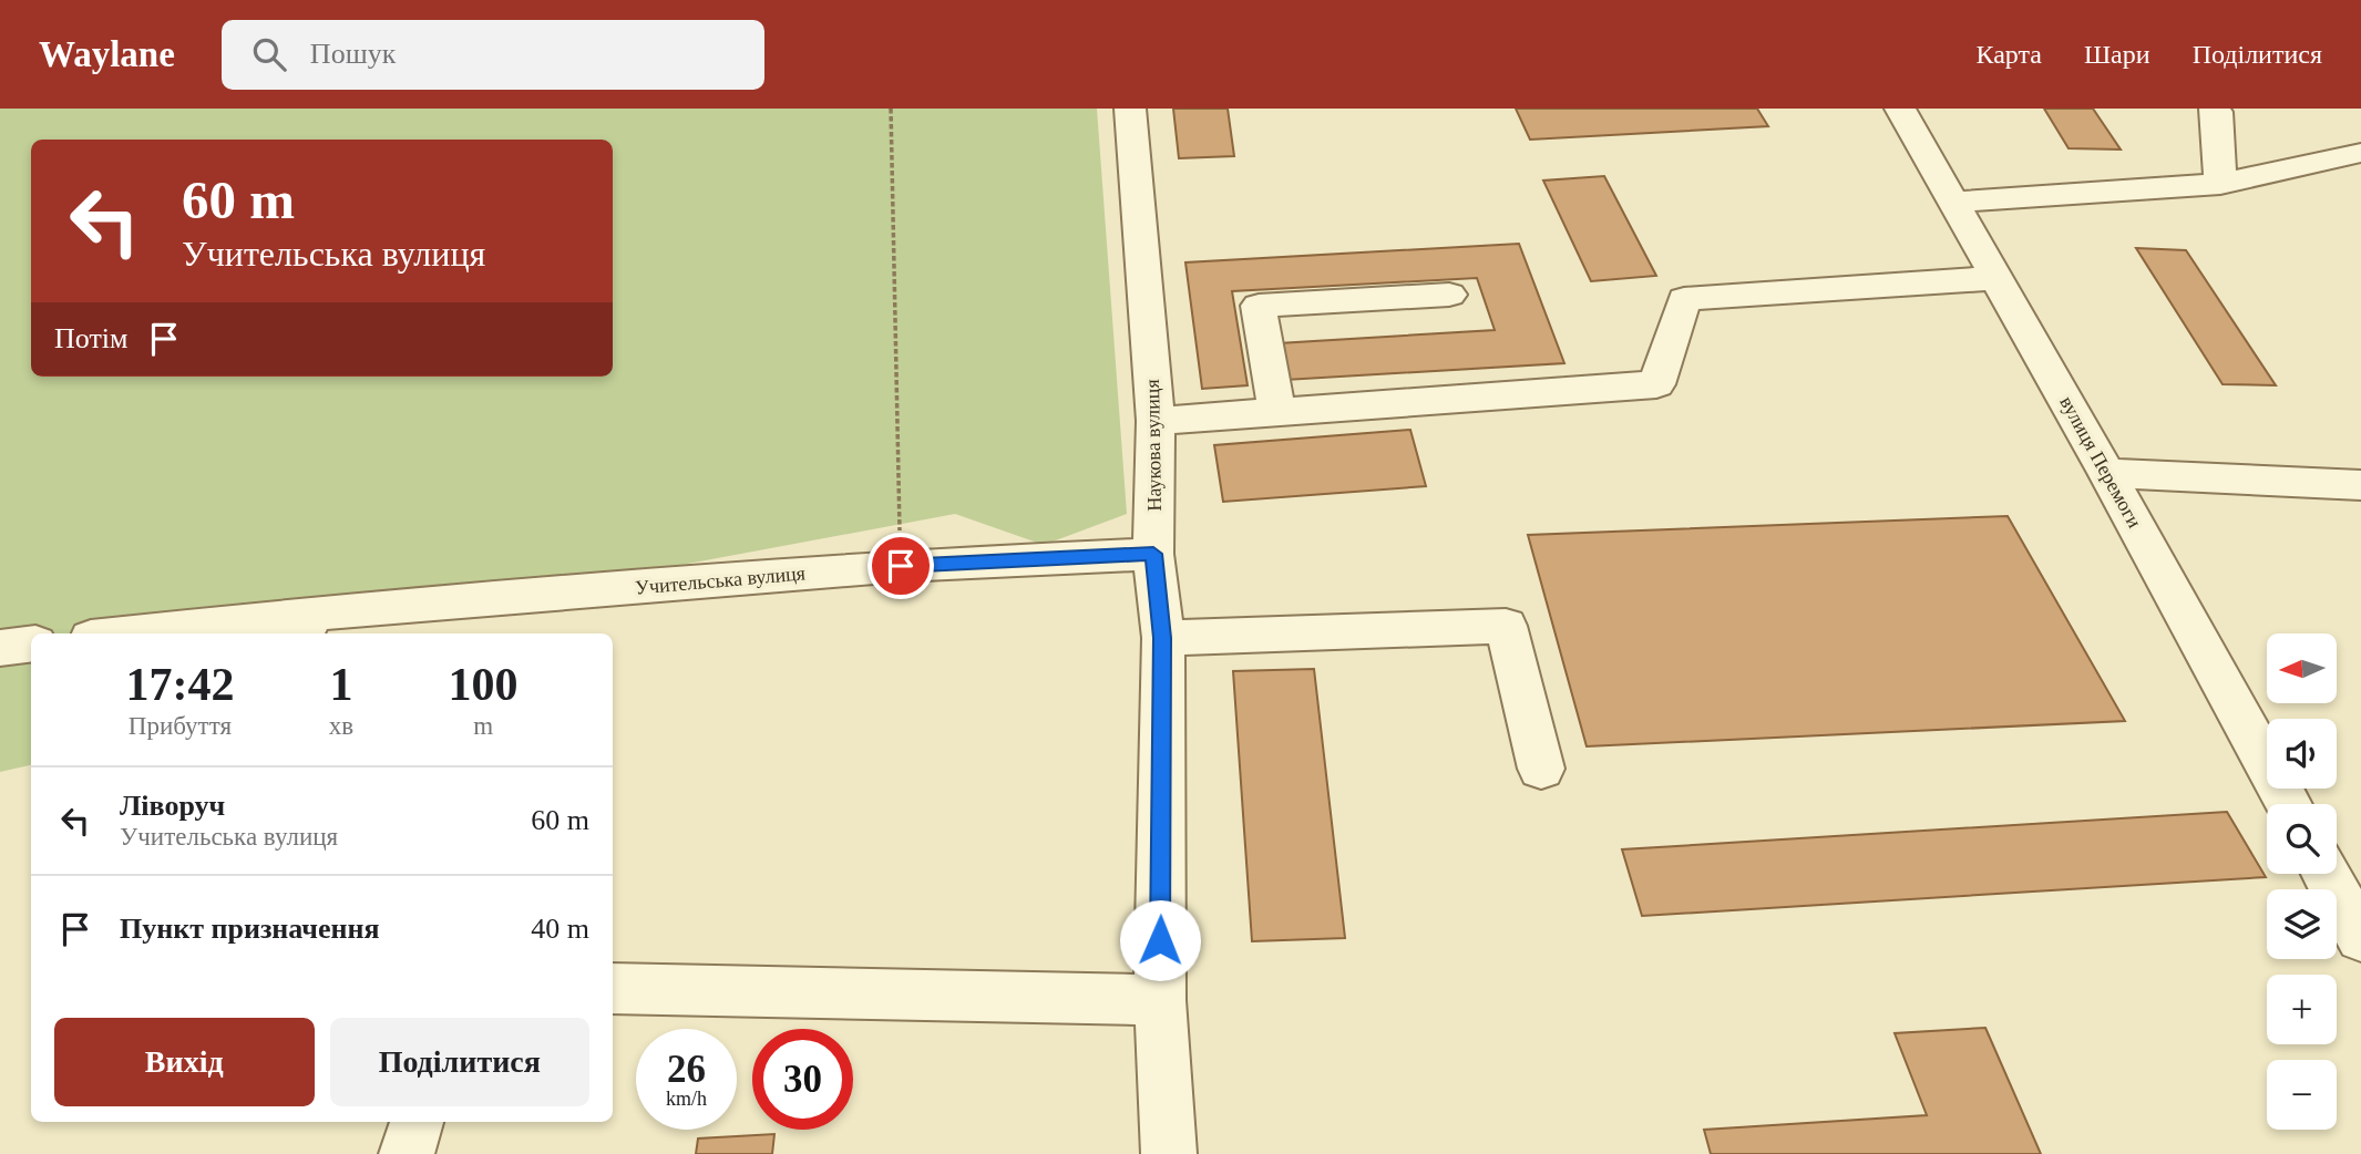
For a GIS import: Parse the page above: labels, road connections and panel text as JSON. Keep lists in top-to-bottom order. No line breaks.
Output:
{"streets":{"street":["Наукова вулиця","вулиця Перемоги","Учительська вулиця"]},"crossings":[["Наукова вулиця","Учительська вулиця"]],"north":"left","page":{"header":"Waylane","search":"Пошук","nav":["Карта","Шари","Поділитися"],"turn":["60 m","Учительська вулиця"],"then":"Потім","map_buttons":["+","−"],"eta":["17:42","Прибуття","1","хв","100","m"],"list":[{"name":"Ліворуч","note":"Учительська вулиця","value":"60 m"},{"name":"Пункт призначення","value":"40 m"}],"buttons":["Вихід","Поділитися"],"speed":"26 km/h","limit":"30"}}
